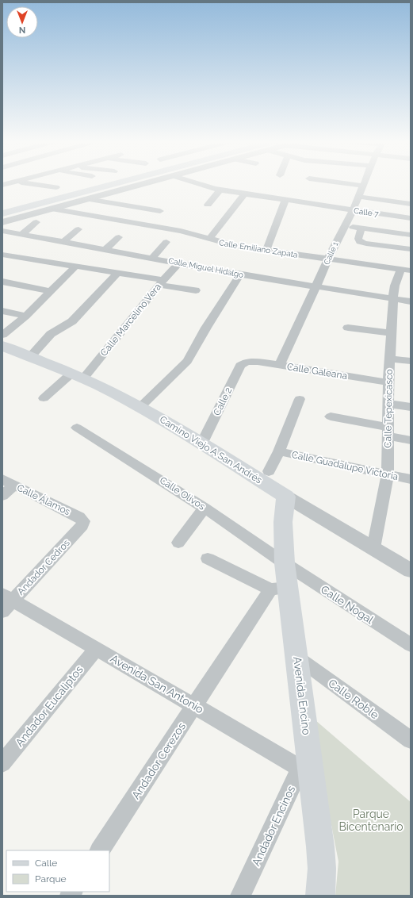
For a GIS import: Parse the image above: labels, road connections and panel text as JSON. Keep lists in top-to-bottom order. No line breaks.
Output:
{"streets":{"main road":["Camino Viejo A San Andrés","Avenida Encino"],"street":["Calle 7","Calle Emiliano Zapata","Calle 1","Calle Miguel Hidalgo","Calle Marcelino Vera","Calle Galeana","Calle 2","Calle Tepexicasco","Calle Guadalupe Victoria","Calle Olivos","Calle Álamos","Andador Cedros","Calle Nogal","Avenida San Antonio","Calle Roble","Andador Eucaliptos","Andador Cerezos","Andador Encinos"]},"crossings":[["Calle 7","Calle 1"],["Calle Emiliano Zapata","Calle 1"],["Calle Emiliano Zapata","Calle Tepexicasco"],["Calle 1","Calle Miguel Hidalgo"],["Calle 1","Calle Galeana"],["Calle Miguel Hidalgo","Calle Marcelino Vera"],["Calle Miguel Hidalgo","Calle Tepexicasco"],["Calle Marcelino Vera","Camino Viejo A San Andrés"],["Calle Galeana","Calle 2"],["Calle Galeana","Calle Tepexicasco"],["Calle 2","Camino Viejo A San Andrés"],["Calle Tepexicasco","Camino Viejo A San Andrés"],["Calle Tepexicasco","Calle Guadalupe Victoria"],["Camino Viejo A San Andrés","Avenida Encino"],["Calle Olivos","Calle Nogal"],["Calle Olivos","Avenida Encino"],["Calle Álamos","Andador Cedros"],["Andador Cedros","Avenida San Antonio"],["Calle Nogal","Avenida Encino"],["Avenida San Antonio","Avenida Encino"],["Avenida San Antonio","Andador Eucaliptos"],["Avenida San Antonio","Andador Cerezos"],["Avenida San Antonio","Andador Encinos"],["Avenida Encino","Calle Roble"],["Avenida Encino","Andador Cerezos"],["Avenida Encino","Andador Encinos"]],"parks":["Parque Bicentenario"],"legend":["Calle","Parque"],"north":"bottom"}
